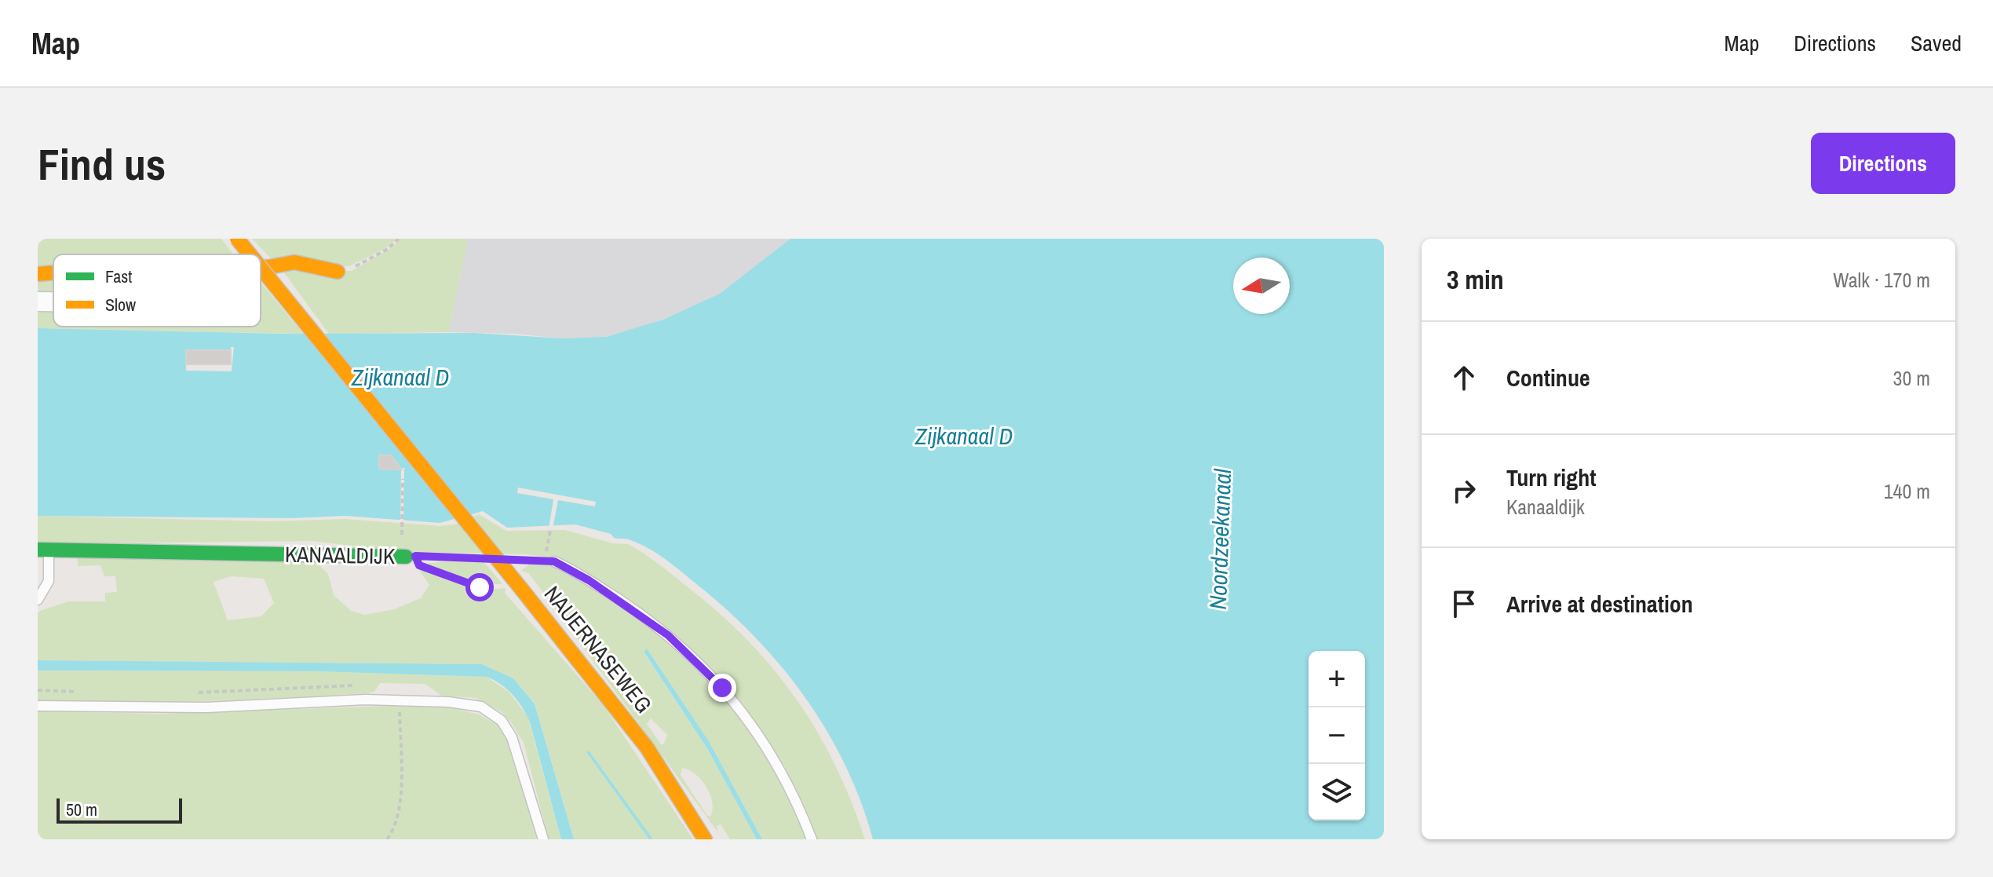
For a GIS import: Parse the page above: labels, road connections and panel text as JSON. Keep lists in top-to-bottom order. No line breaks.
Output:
{"streets":{"main road":["KANAALDIJK","NAUERNASEWEG"]},"water":["Zijkanaal D","Noordzeekanaal"],"legend":["Fast","Slow"],"scale_bar":"50 m","north":"left","page":{"header":"Map","nav":["Map","Directions","Saved"],"buttons":"Directions","title":"Find us","heading":["3 min","Walk · 170 m"],"list":[["Continue","30 m"],["Turn right","Kanaaldijk","140 m"],"Arrive at destination"],"map_buttons":["+","−"],"scale":"50 m"}}
